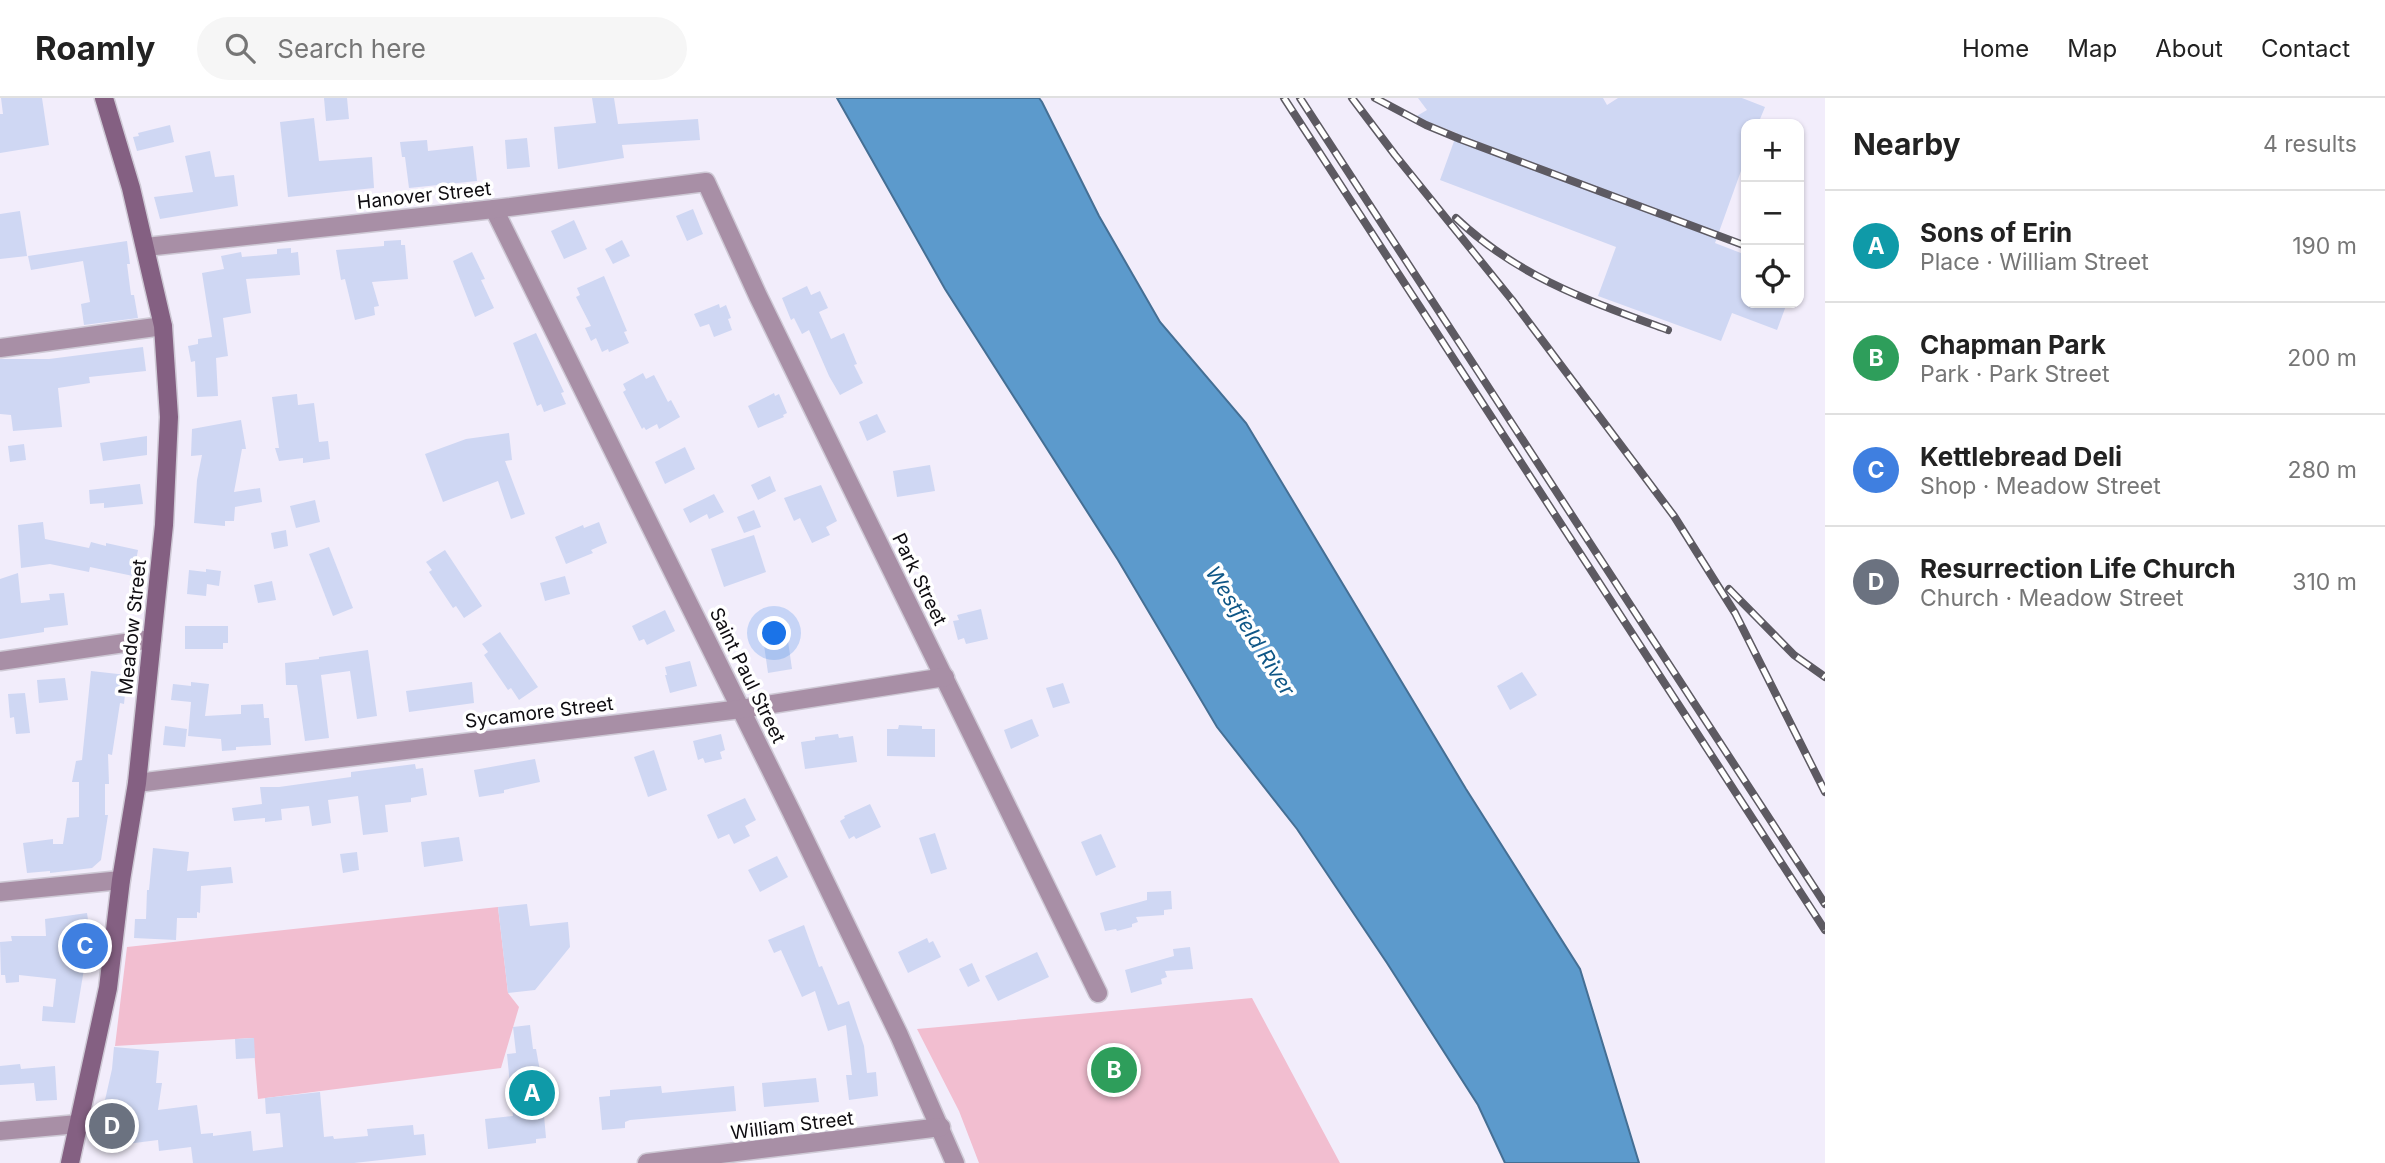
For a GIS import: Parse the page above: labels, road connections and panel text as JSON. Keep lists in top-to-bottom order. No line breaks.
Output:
{"streets":{"street":["Hanover Street","Park Street","Meadow Street","Saint Paul Street","Sycamore Street","William Street"]},"crossings":[["Hanover Street","Park Street"],["Hanover Street","Meadow Street"],["Hanover Street","Saint Paul Street"],["Park Street","Sycamore Street"],["Meadow Street","Sycamore Street"],["Saint Paul Street","Sycamore Street"],["Saint Paul Street","William Street"]],"water":["Westfield River"],"page":{"header":"Roamly","search":"Search here","nav":["Home","Map","About","Contact"],"heading":["Nearby","4 results"],"map_buttons":["+","−"],"list":[{"mark":"A","name":"Sons of Erin","note":"Place · William Street","value":"190 m"},{"mark":"B","name":"Chapman Park","note":"Park · Park Street","value":"200 m"},{"mark":"C","name":"Kettlebread Deli","note":"Shop · Meadow Street","value":"280 m"},{"mark":"D","name":"Resurrection Life Church","note":"Church · Meadow Street","value":"310 m"}],"pins":["C","B","A","D"]}}
